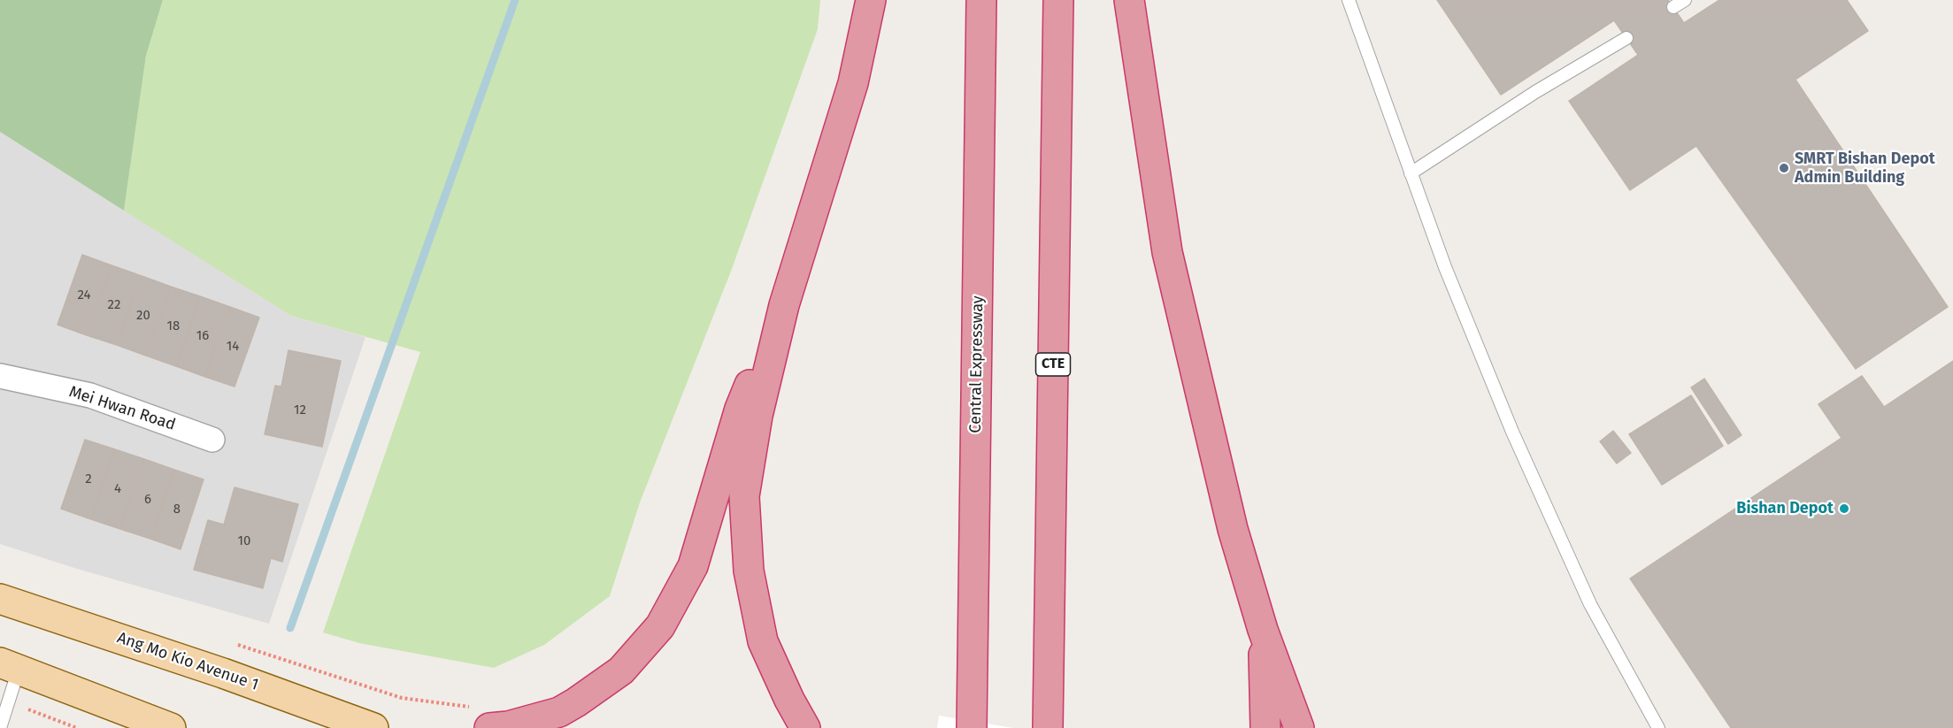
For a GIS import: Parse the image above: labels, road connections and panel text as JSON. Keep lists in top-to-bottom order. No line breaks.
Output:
{"streets":{"highway":["Central Expressway","CTE"],"main road":["Ang Mo Kio Avenue 1"],"street":["Mei Hwan Road"]},"places":["SMRT Bishan Depot Admin Building","Bishan Depot"],"house_numbers":["24","22","20","18","16","14","12","2","4","6","8","10"]}
